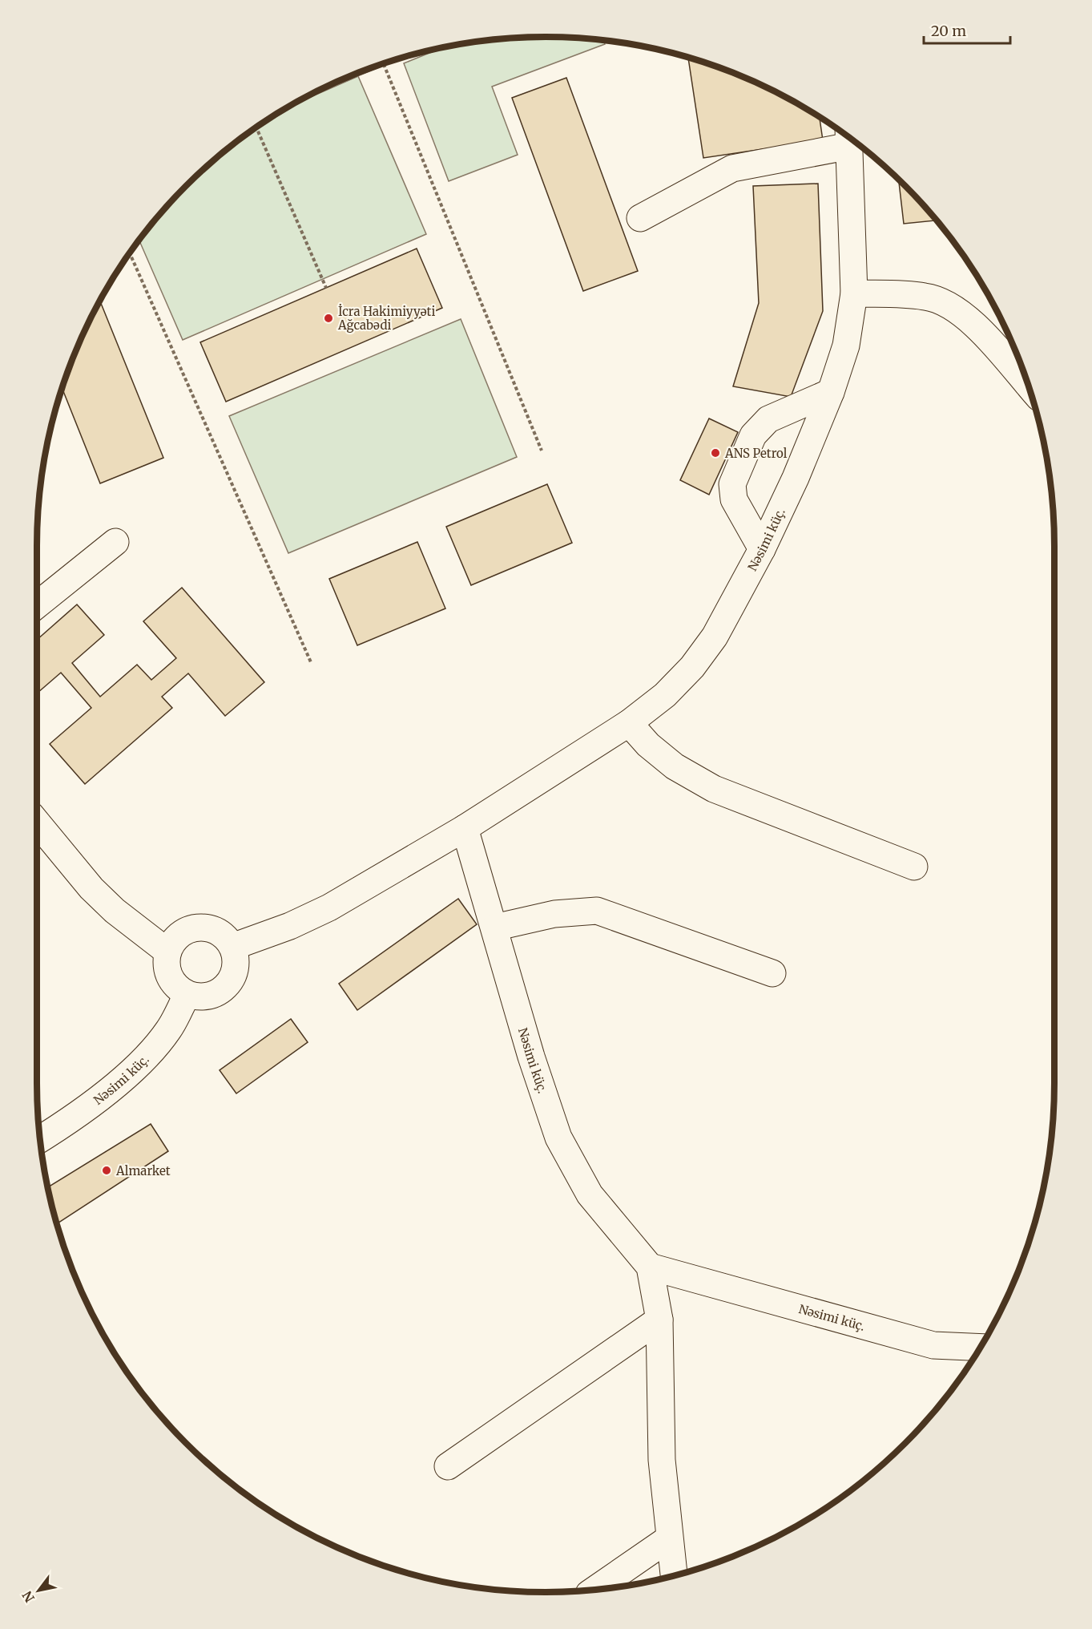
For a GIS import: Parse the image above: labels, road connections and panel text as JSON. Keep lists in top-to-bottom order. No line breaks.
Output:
{"streets":{"street":["Nəsimi küç."]},"places":["İcra Hakimiyyəti Ağcabədi","ANS Petrol","Almarket"],"scale_bar":"20 m","north":"bottom left"}
